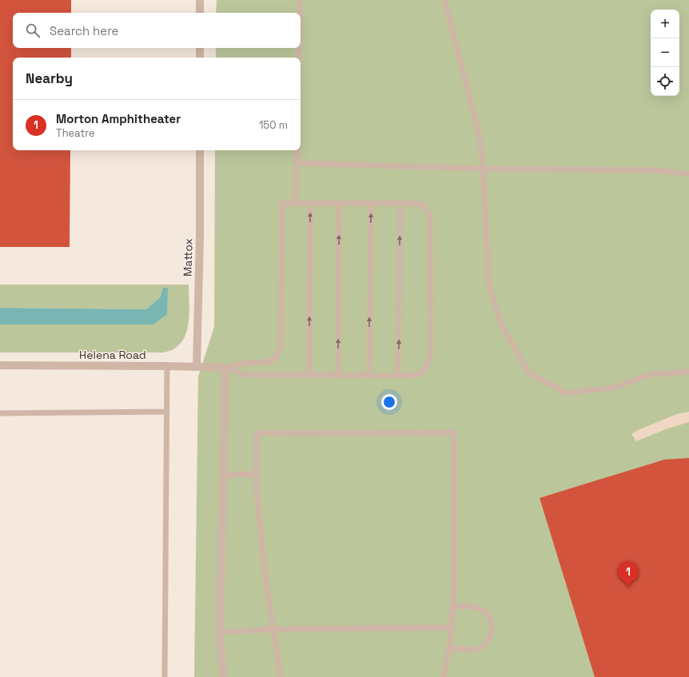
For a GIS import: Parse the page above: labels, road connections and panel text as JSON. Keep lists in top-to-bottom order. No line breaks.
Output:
{"streets":{"street":["Mattox","Helena Road"]},"crossings":[["Mattox","Helena Road"]],"page":{"map_buttons":["+","−"],"search":"Search here","heading":"Nearby","list":[{"mark":"1","name":"Morton Amphitheater","note":"Theatre","value":"150 m"}],"pins":"1"}}
